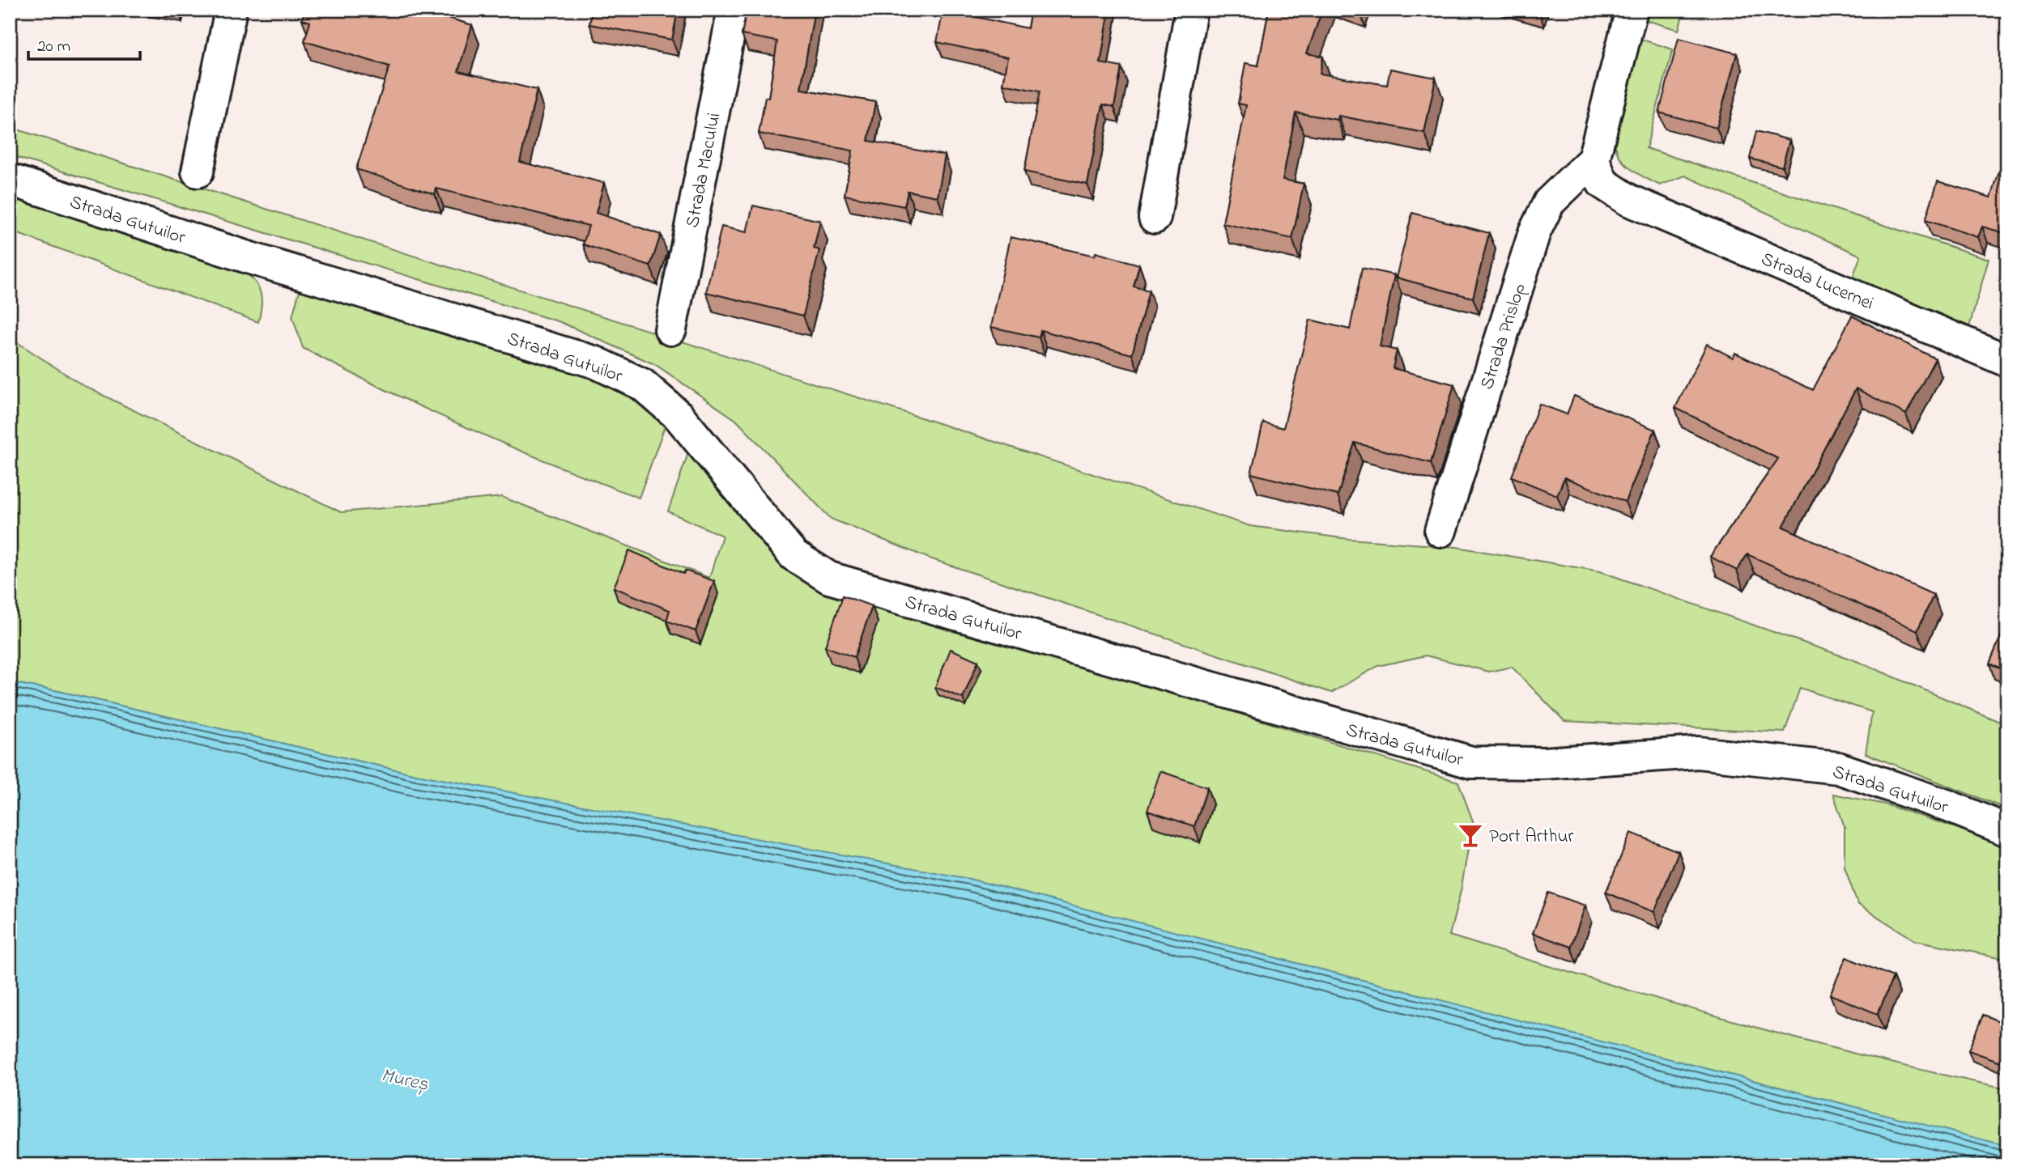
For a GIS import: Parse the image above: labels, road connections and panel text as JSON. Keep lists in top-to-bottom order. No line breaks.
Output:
{"streets":{"street":["Strada Macului","Strada Gutuilor","Strada Lucernei","Strada Prislop"]},"crossings":[["Strada Lucernei","Strada Prislop"]],"water":["Mureș"],"places":{"bar":["Port Arthur"]},"scale_bar":"20 m"}
